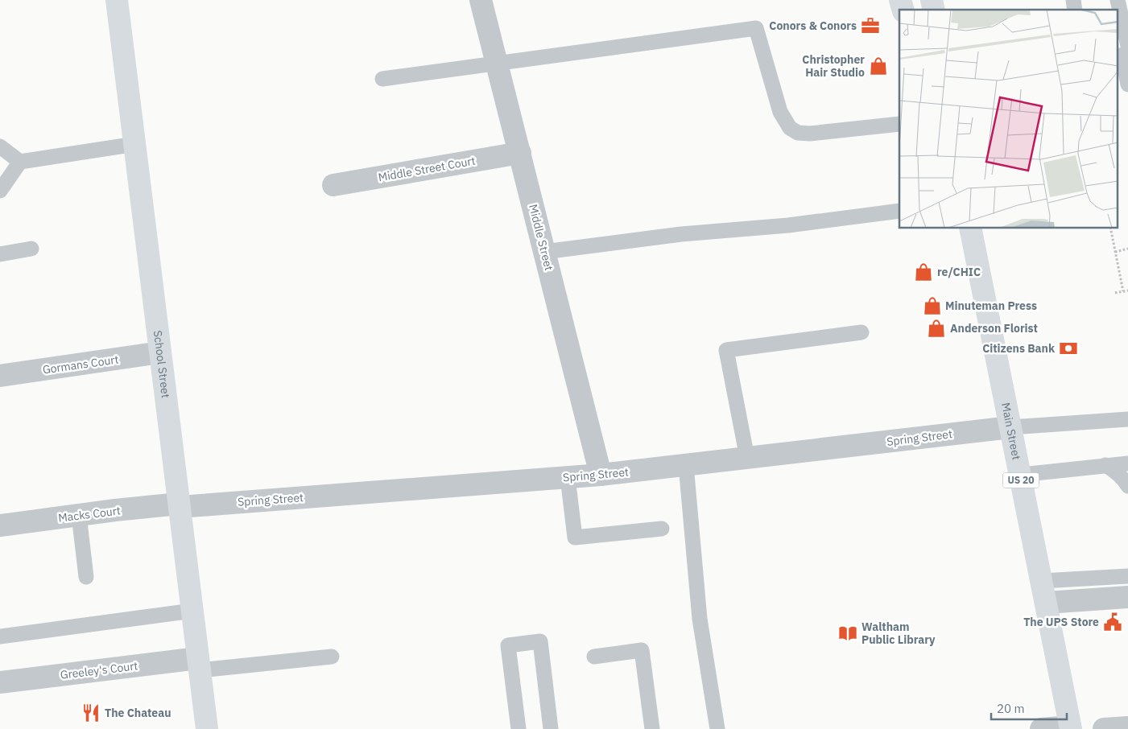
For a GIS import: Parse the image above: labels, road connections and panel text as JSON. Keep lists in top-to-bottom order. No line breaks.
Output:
{"streets":{"street":["Middle Street Court","Middle Street","Gormans Court","School Street","Main Street","Spring Street","US 20","Macks Court","Greeley's Court"]},"crossings":[["Middle Street Court","Middle Street"],["Middle Street","Spring Street"],["Gormans Court","School Street"],["School Street","Spring Street"],["School Street","Macks Court"],["School Street","Greeley's Court"],["Main Street","Spring Street"],["Spring Street","Macks Court"]],"places":{"office":["Conors & Conors"],"shop":["Christopher Hair Studio","re/CHIC","Minuteman Press","Anderson Florist"],"bank":["Citizens Bank"],"public building":["The UPS Store"],"library":["Waltham Public Library"],"restaurant":["The Chateau"]},"scale_bar":"20 m"}
